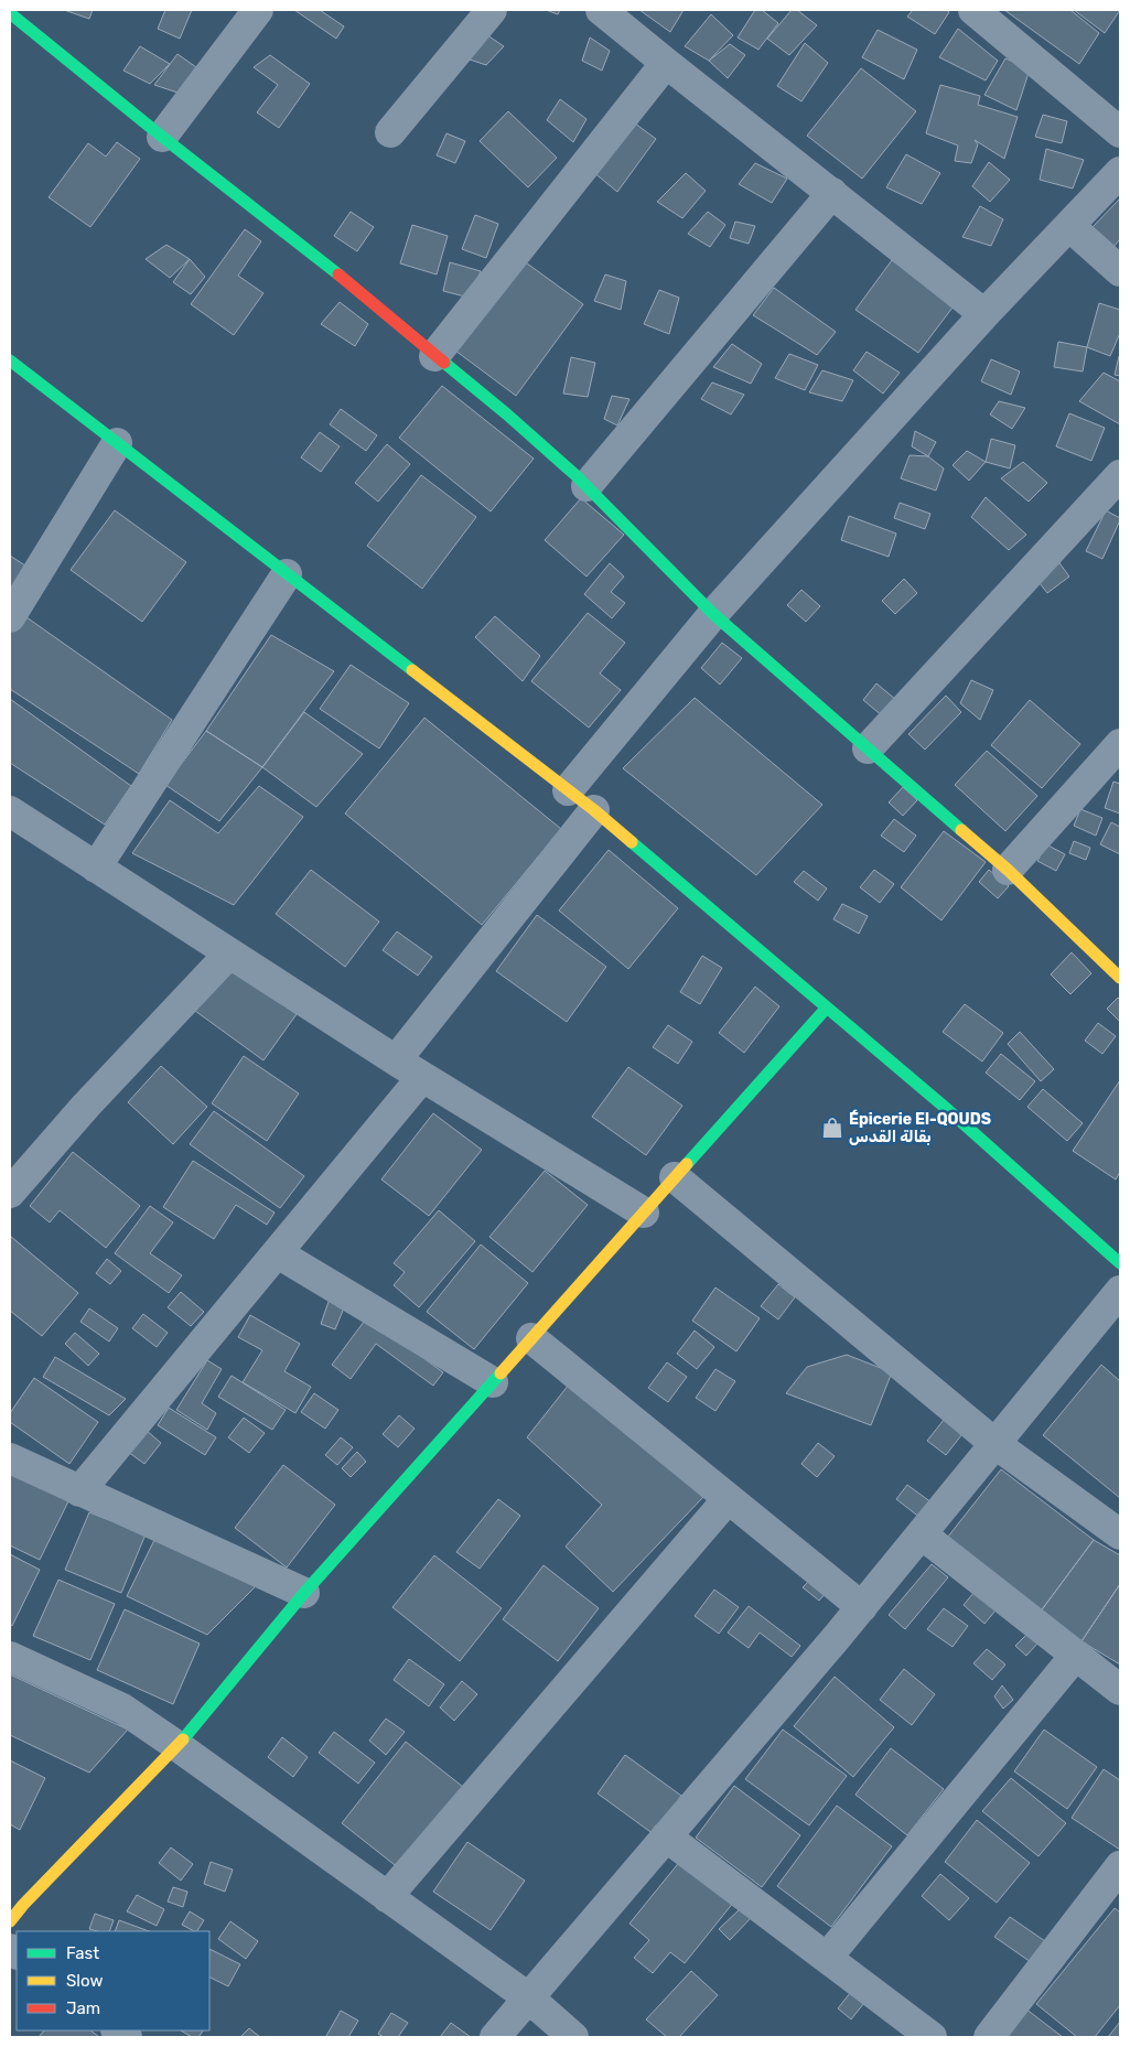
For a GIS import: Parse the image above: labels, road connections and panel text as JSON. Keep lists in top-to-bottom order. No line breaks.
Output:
{"places":{"shop":["Épicerie El-QOUDS بقالة القدس"]},"legend":["Fast","Slow","Jam"]}
